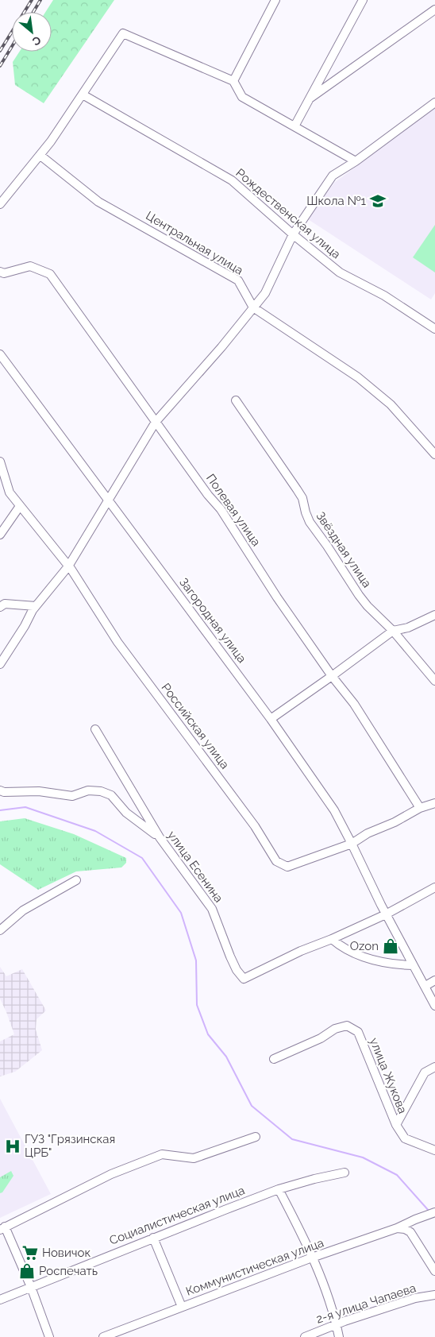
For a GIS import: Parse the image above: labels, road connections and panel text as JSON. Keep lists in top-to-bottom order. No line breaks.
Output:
{"streets":{"street":["Рождественская улица","Центральная улица","Полевая улица","Звёздная улица","Загородная улица","Российская улица","улица Есенина","улица Жукова","Социалистическая улица","Коммунистическая улица","2-я улица Чапаева"]},"crossings":[["Полевая улица","Российская улица"],["Загородная улица","Российская улица"],["Загородная улица","улица Есенина"]],"places":{"school or university":["Школа №1"],"shop":["Ozon","Роспечать"],"hospital":["ГУЗ \"Грязинская ЦРБ\""],"supermarket":["Новичок"]},"north":"bottom right"}
